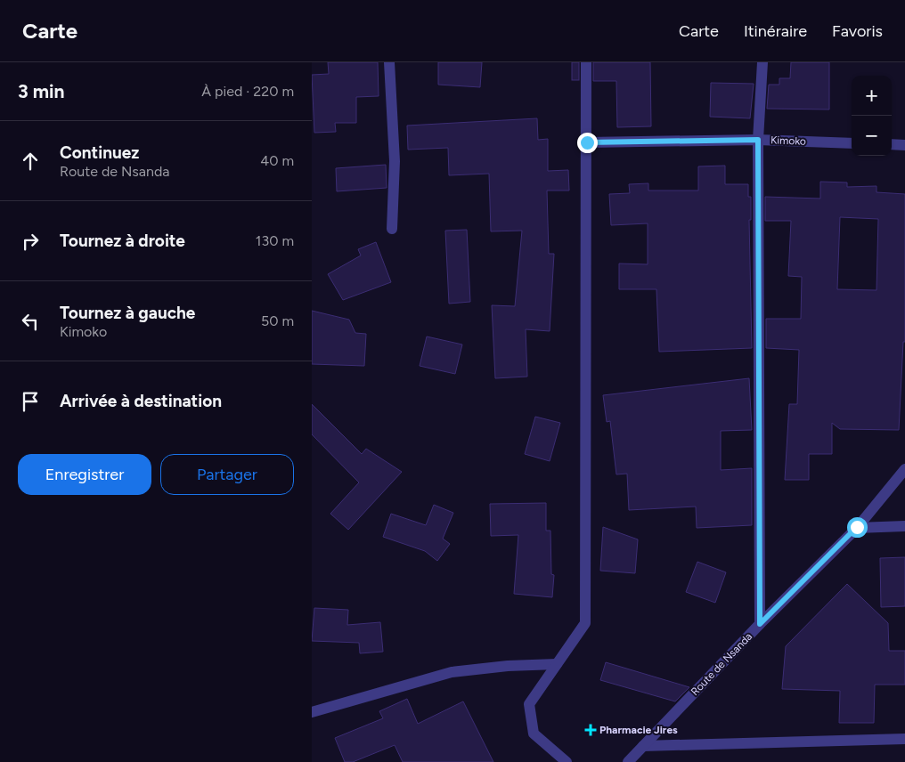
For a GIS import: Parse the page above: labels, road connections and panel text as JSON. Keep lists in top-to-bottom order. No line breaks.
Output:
{"streets":{"street":["Kimoko","Route de Nsanda"]},"places":{"health":["Pharmacie Jires"]},"page":{"header":"Carte","nav":["Carte","Itinéraire","Favoris"],"heading":["3 min","À pied · 220 m"],"map_buttons":["+","−"],"list":[["Continuez","Route de Nsanda","40 m"],["Tournez à droite","130 m"],["Tournez à gauche","Kimoko","50 m"],"Arrivée à destination"],"buttons":["Enregistrer","Partager"]}}
